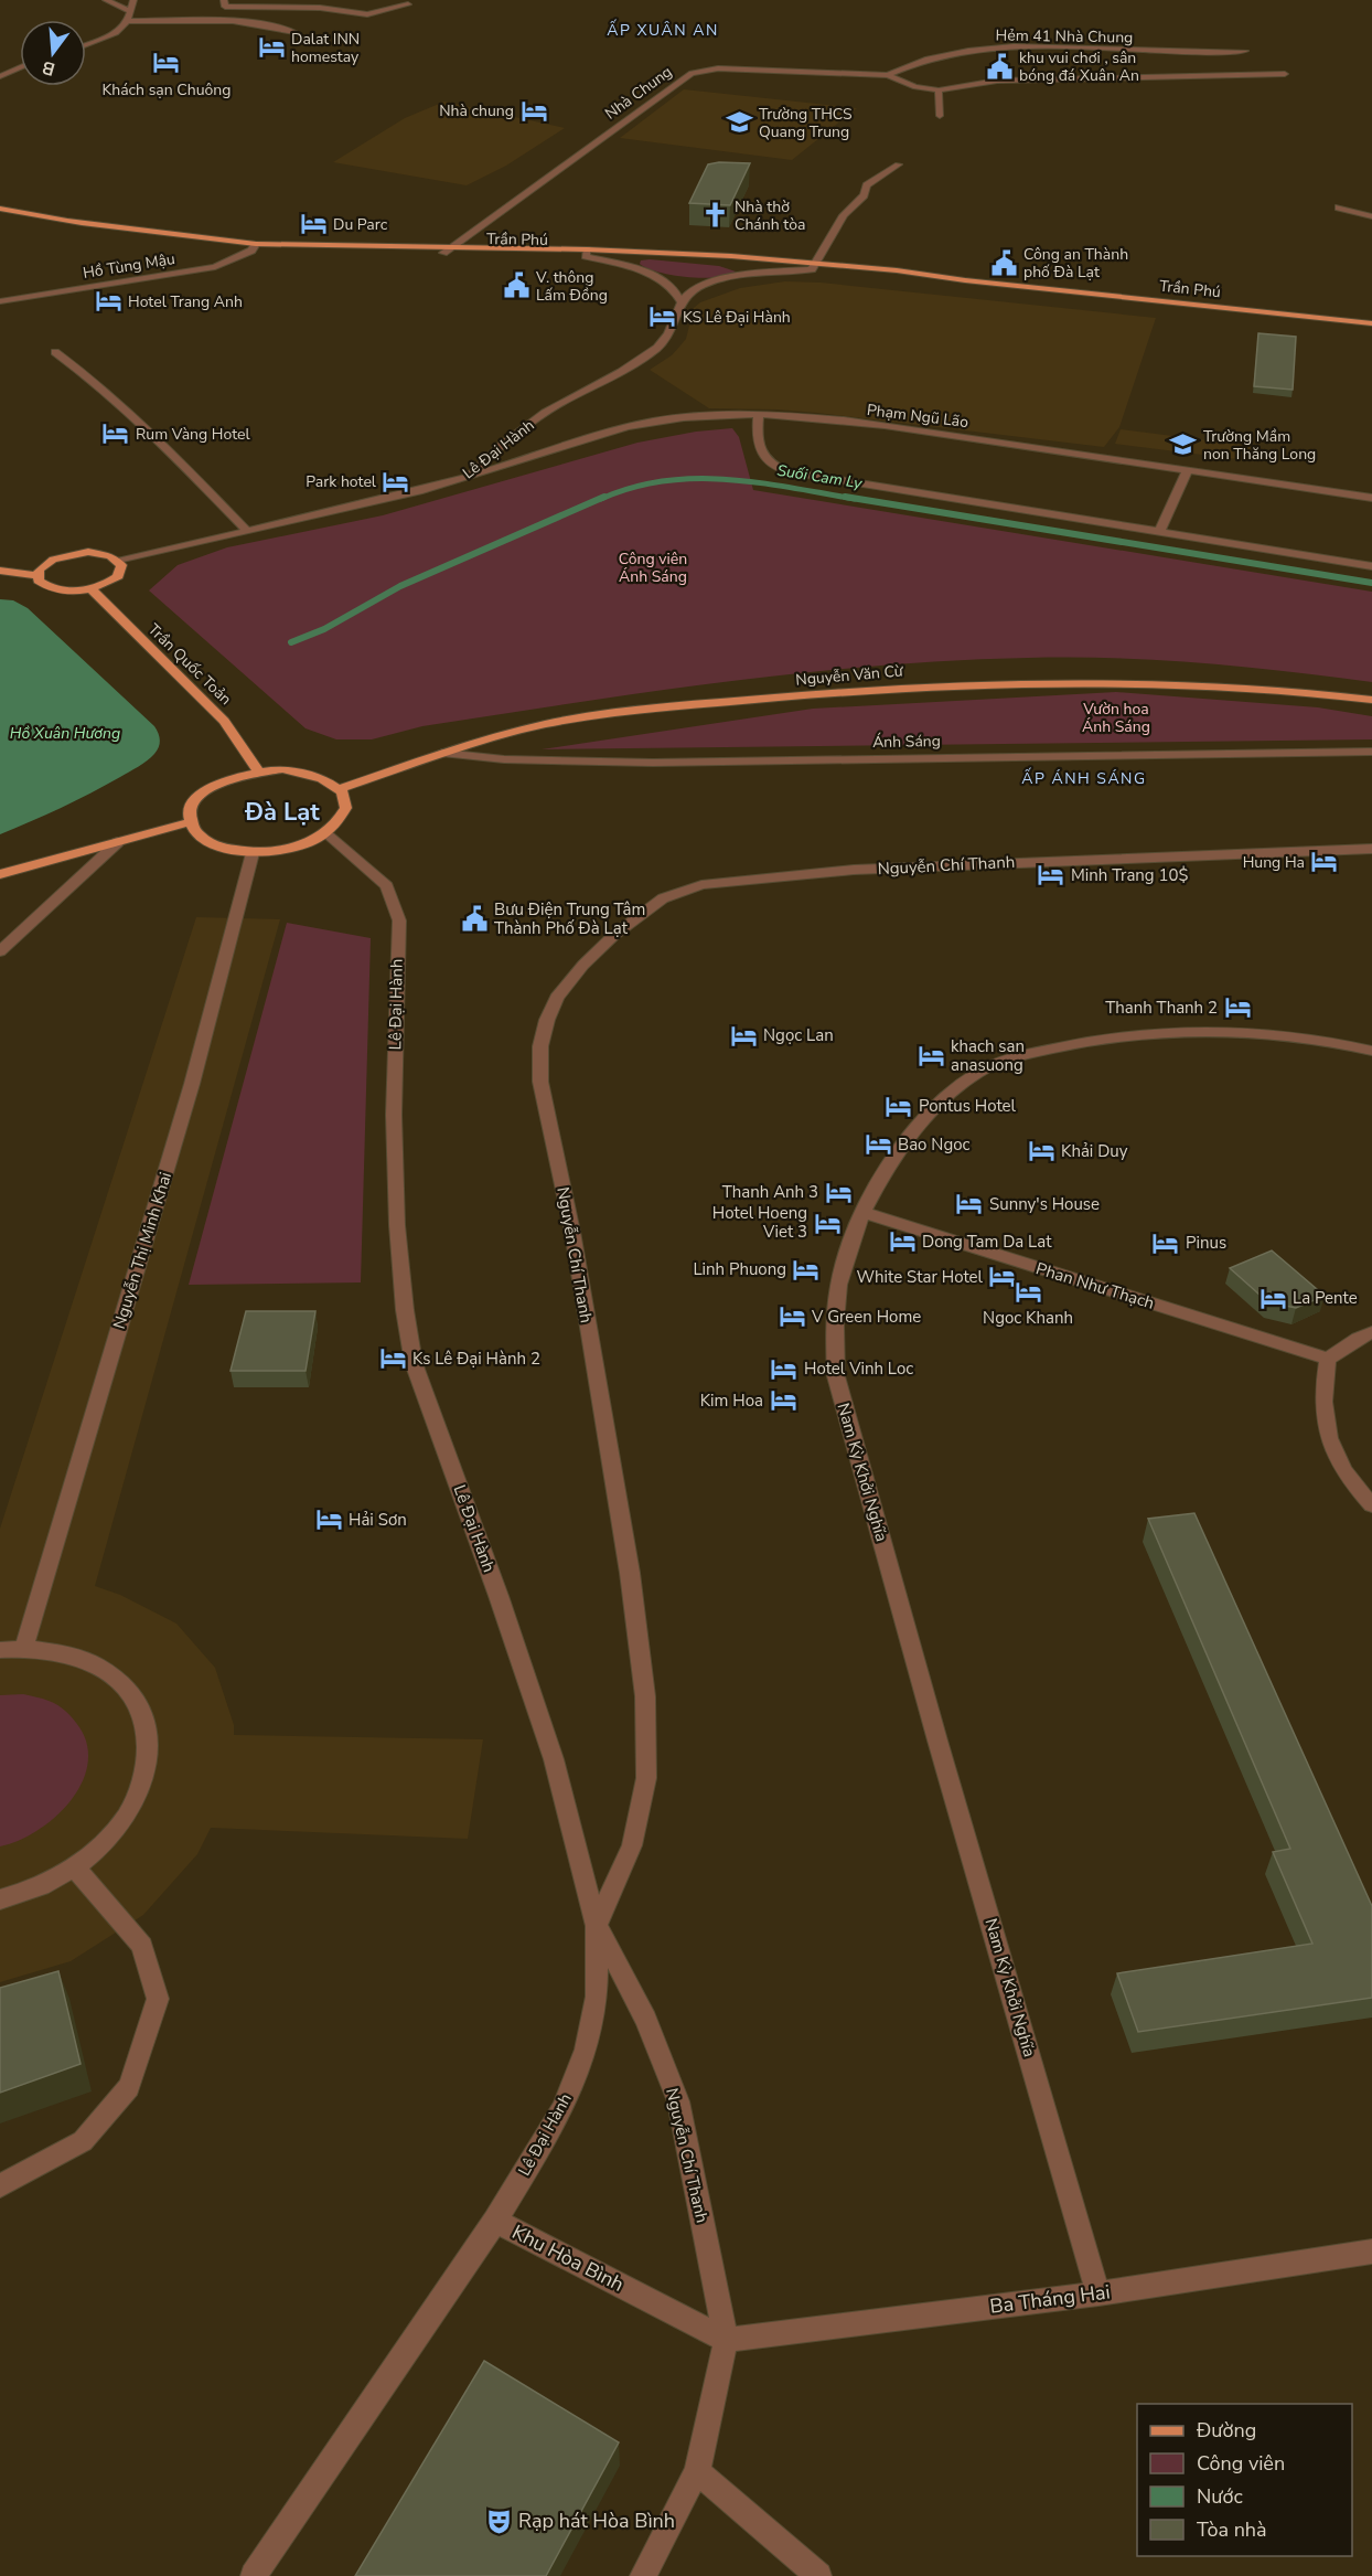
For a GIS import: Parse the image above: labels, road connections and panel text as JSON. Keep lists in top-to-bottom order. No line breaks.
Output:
{"streets":{"main road":["Trần Phú","Trần Quốc Toản","Nguyễn Văn Cừ"],"street":["Hẻm 41 Nhà Chung","Nhà Chung","Hồ Tùng Mậu","Phạm Ngũ Lão","Lê Đại Hành","Ánh Sáng","Nguyễn Chí Thanh","Nguyễn Thị Minh Khai","Phan Như Thạch","Nam Kỳ Khởi Nghĩa","Khu Hòa Bình","Ba Tháng Hai"]},"crossings":[["Hẻm 41 Nhà Chung","Nhà Chung"],["Nhà Chung","Trần Phú"],["Trần Phú","Hồ Tùng Mậu"],["Phạm Ngũ Lão","Lê Đại Hành"],["Lê Đại Hành","Nguyễn Chí Thanh"],["Lê Đại Hành","Khu Hòa Bình"],["Nguyễn Văn Cừ","Ánh Sáng"],["Nguyễn Chí Thanh","Khu Hòa Bình"],["Nguyễn Chí Thanh","Ba Tháng Hai"],["Phan Như Thạch","Nam Kỳ Khởi Nghĩa"],["Nam Kỳ Khởi Nghĩa","Ba Tháng Hai"],["Khu Hòa Bình","Ba Tháng Hai"]],"districts":["ẤP XUÂN AN","ẤP ÁNH SÁNG","Đà Lạt"],"water":["Suối Cam Ly","Hồ Xuân Hương"],"parks":["Công viên Ánh Sáng","Vườn hoa Ánh Sáng"],"places":{"hotel":["Dalat INN homestay","Khách sạn Chuông","Nhà chung","Du Parc","Hotel Trang Anh","KS Lê Đại Hành","Rum Vàng Hotel","Park hotel","Hung Ha","Minh Trang 10$","Thanh Thanh 2","Ngọc Lan","khach san anasuong","Pontus Hotel","Bao Ngoc","Khải Duy","Thanh Anh 3","Sunny's House","Hotel Hoeng Viet 3","Dong Tam Da Lat","Pinus","Linh Phuong","White Star Hotel","Ngoc Khanh","La Pente","V Green Home","Ks Lê Đại Hành 2","Hotel Vinh Loc","Kim Hoa","Hải Sơn"],"public building":["khu vui chơi , sân bóng đá Xuân An","Công an Thành phố Đà Lạt","V. thông Lấm Đồng","Bưu Điện Trung Tâm Thành Phố Đà Lạt"],"school or university":["Trường THCS Quang Trung","Trường Mầm non Thăng Long"],"church":["Nhà thờ Chánh tòa"],"theatre":["Rạp hát Hòa Bình"]},"legend":["Đường","Công viên","Nước","Tòa nhà"],"north":"bottom"}
